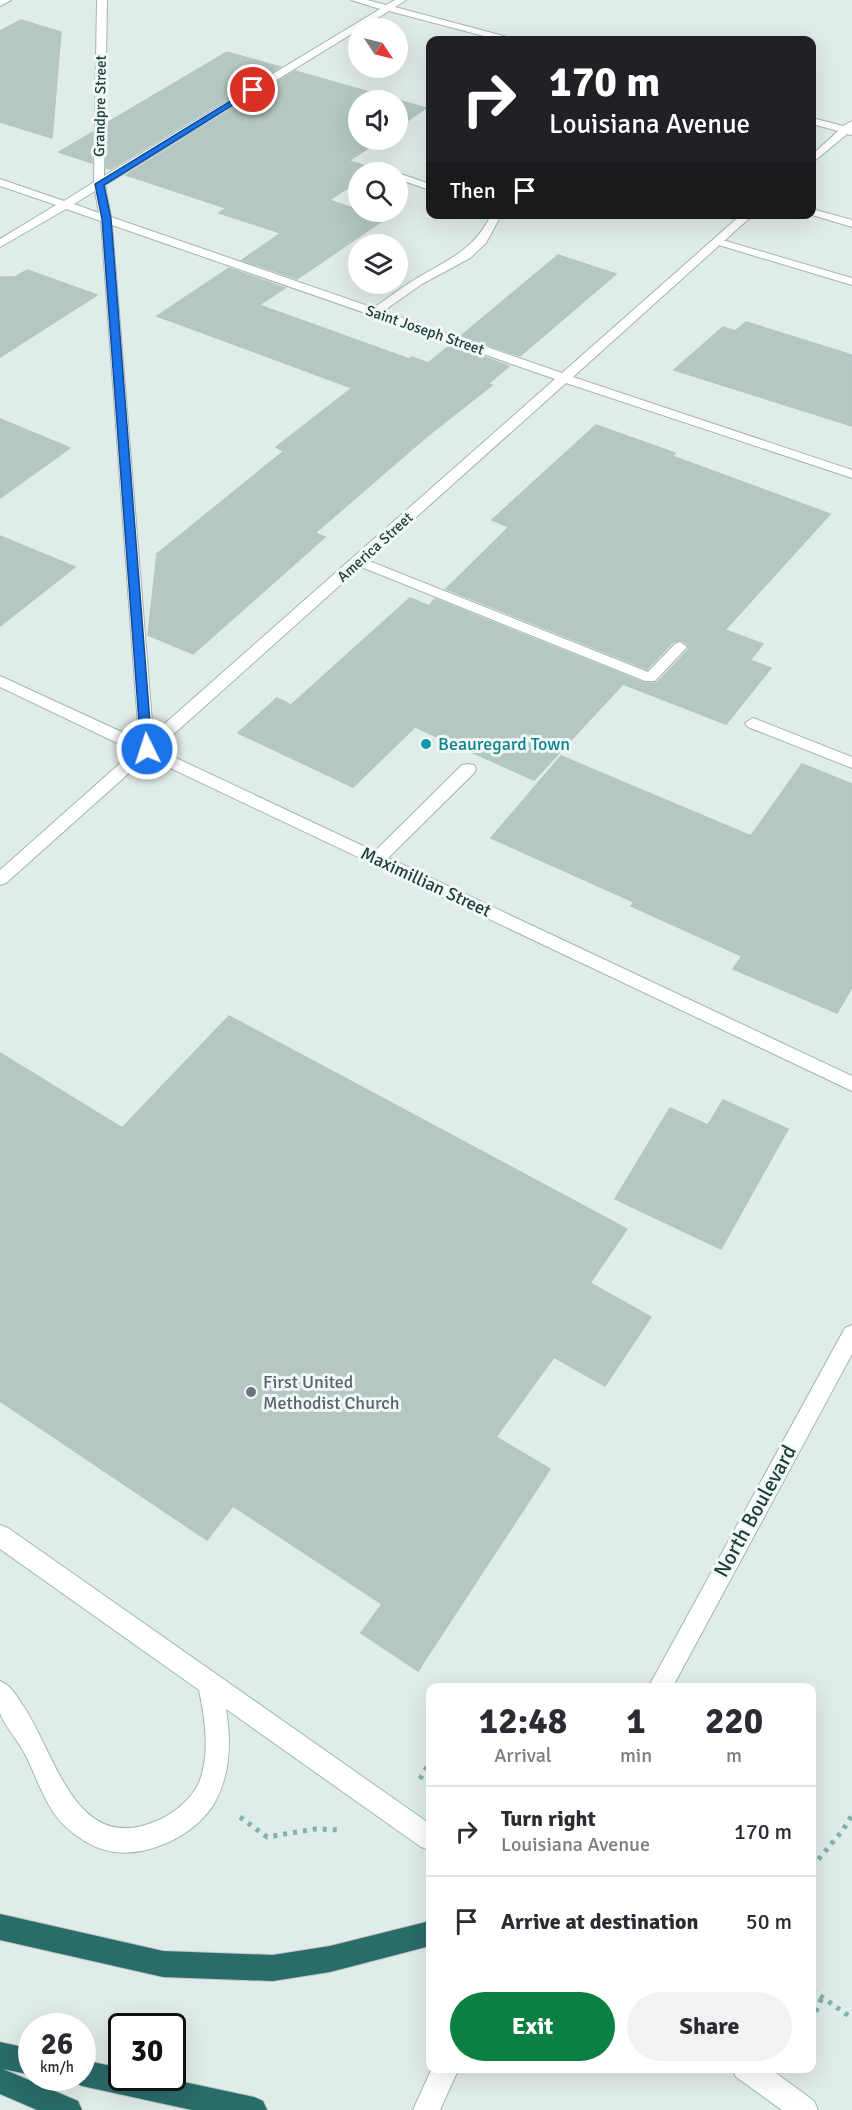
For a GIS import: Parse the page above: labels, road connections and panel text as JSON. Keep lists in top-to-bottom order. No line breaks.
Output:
{"streets":{"street":["Grandpre Street","Saint Joseph Street","America Street","Maximillian Street","North Boulevard"]},"crossings":[["Grandpre Street","Saint Joseph Street"],["Grandpre Street","America Street"],["Grandpre Street","Maximillian Street"],["Saint Joseph Street","America Street"],["America Street","Maximillian Street"]],"places":["Beauregard Town","First United Methodist Church"],"north":"bottom right","page":{"turn":["170 m","Louisiana Avenue"],"then":"Then","eta":["12:48","Arrival","1","min","220","m"],"list":[{"name":"Turn right","note":"Louisiana Avenue","value":"170 m"},{"name":"Arrive at destination","value":"50 m"}],"buttons":["Exit","Share"],"speed":"26 km/h","limit":"30"}}
